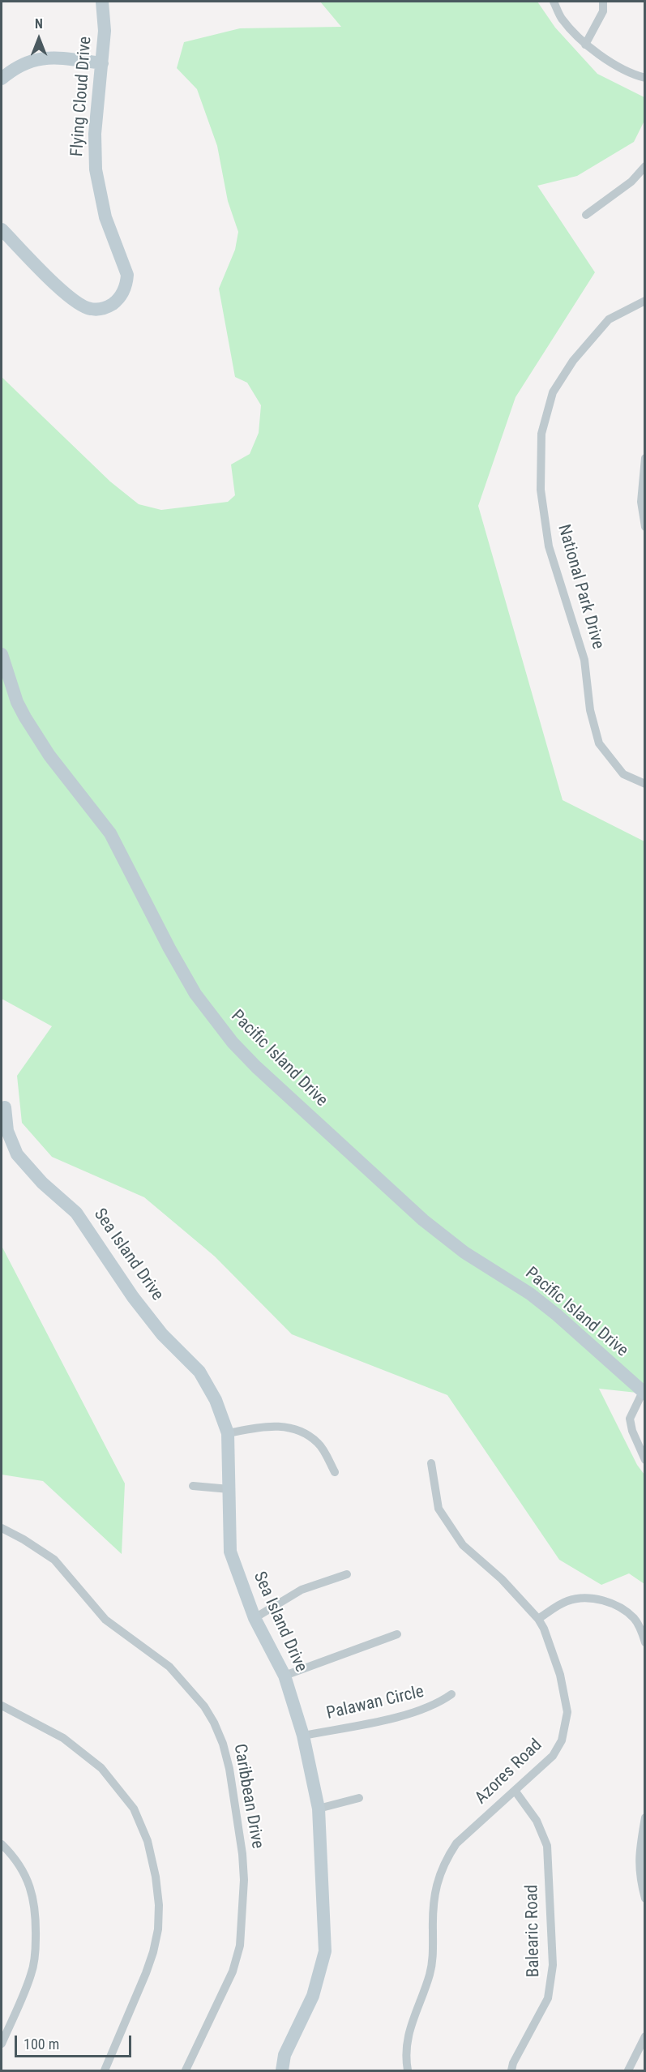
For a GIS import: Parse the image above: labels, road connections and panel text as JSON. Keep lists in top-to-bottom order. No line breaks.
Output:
{"streets":{"street":["Flying Cloud Drive","National Park Drive","Pacific Island Drive","Sea Island Drive","Palawan Circle","Azores Road","Caribbean Drive","Balearic Road"]},"crossings":[["Sea Island Drive","Palawan Circle"],["Azores Road","Balearic Road"]],"scale_bar":"100 m","north":"top"}
